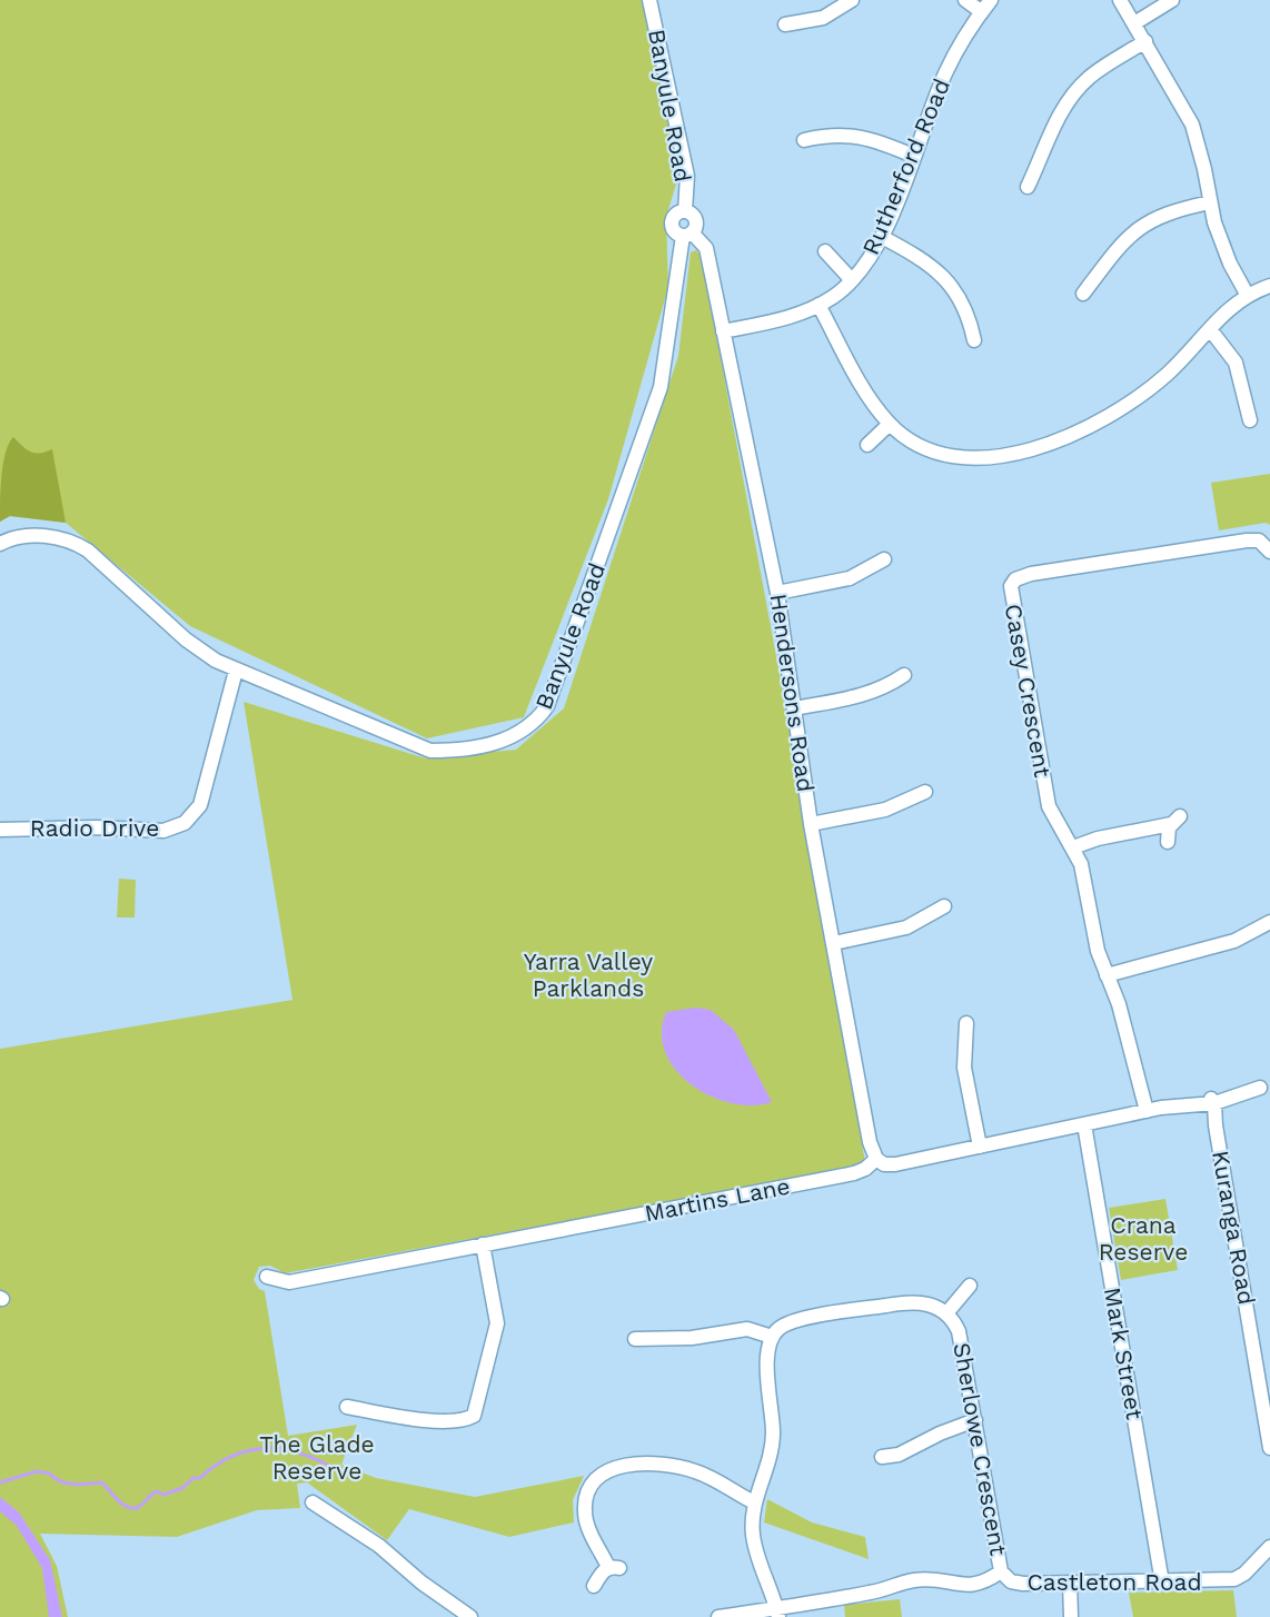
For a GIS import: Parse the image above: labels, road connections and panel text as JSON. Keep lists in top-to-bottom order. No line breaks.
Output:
{"streets":{"street":["Banyule Road","Rutherford Road","Casey Crescent","Hendersons Road","Radio Drive","Martins Lane","Kuranga Road","Mark Street","Sherlowe Crescent","Castleton Road"]},"crossings":[["Banyule Road","Hendersons Road"],["Banyule Road","Radio Drive"],["Rutherford Road","Hendersons Road"],["Hendersons Road","Martins Lane"],["Mark Street","Castleton Road"],["Sherlowe Crescent","Castleton Road"]],"parks":["Yarra Valley Parklands","Crana Reserve","The Glade Reserve"]}
